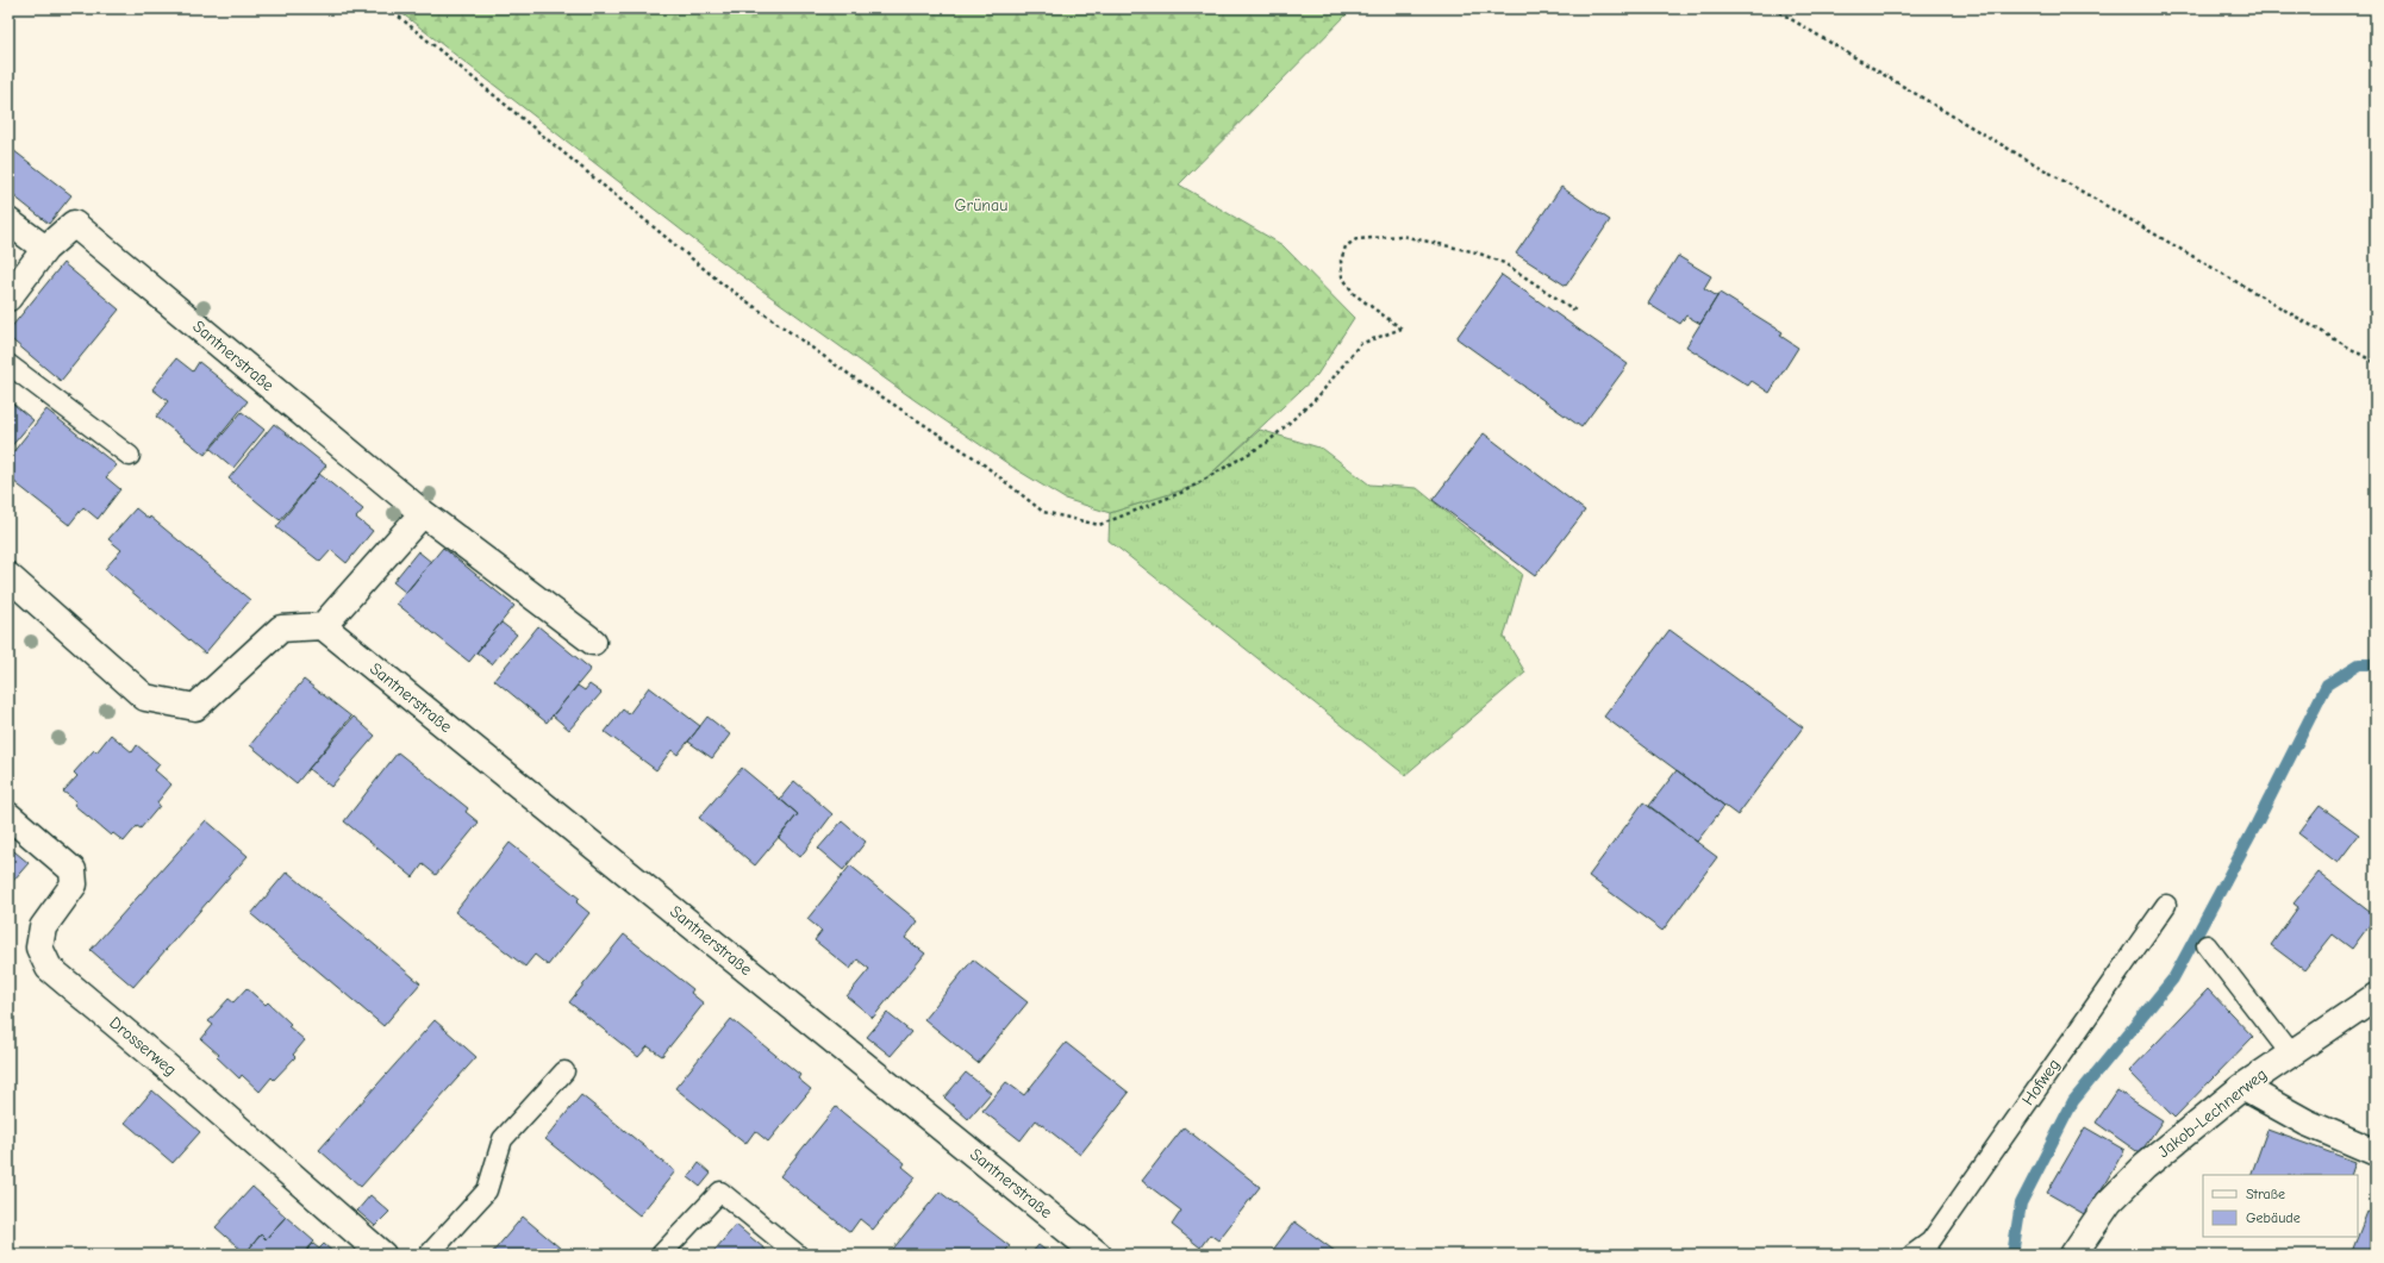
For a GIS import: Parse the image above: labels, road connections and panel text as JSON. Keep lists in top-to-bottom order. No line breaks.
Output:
{"streets":{"street":["Santnerstraße","Drosserweg","Jakob-Lechnerweg"],"lane":["Hofweg"]},"parks":["Grünau"],"legend":["Straße","Gebäude"]}
